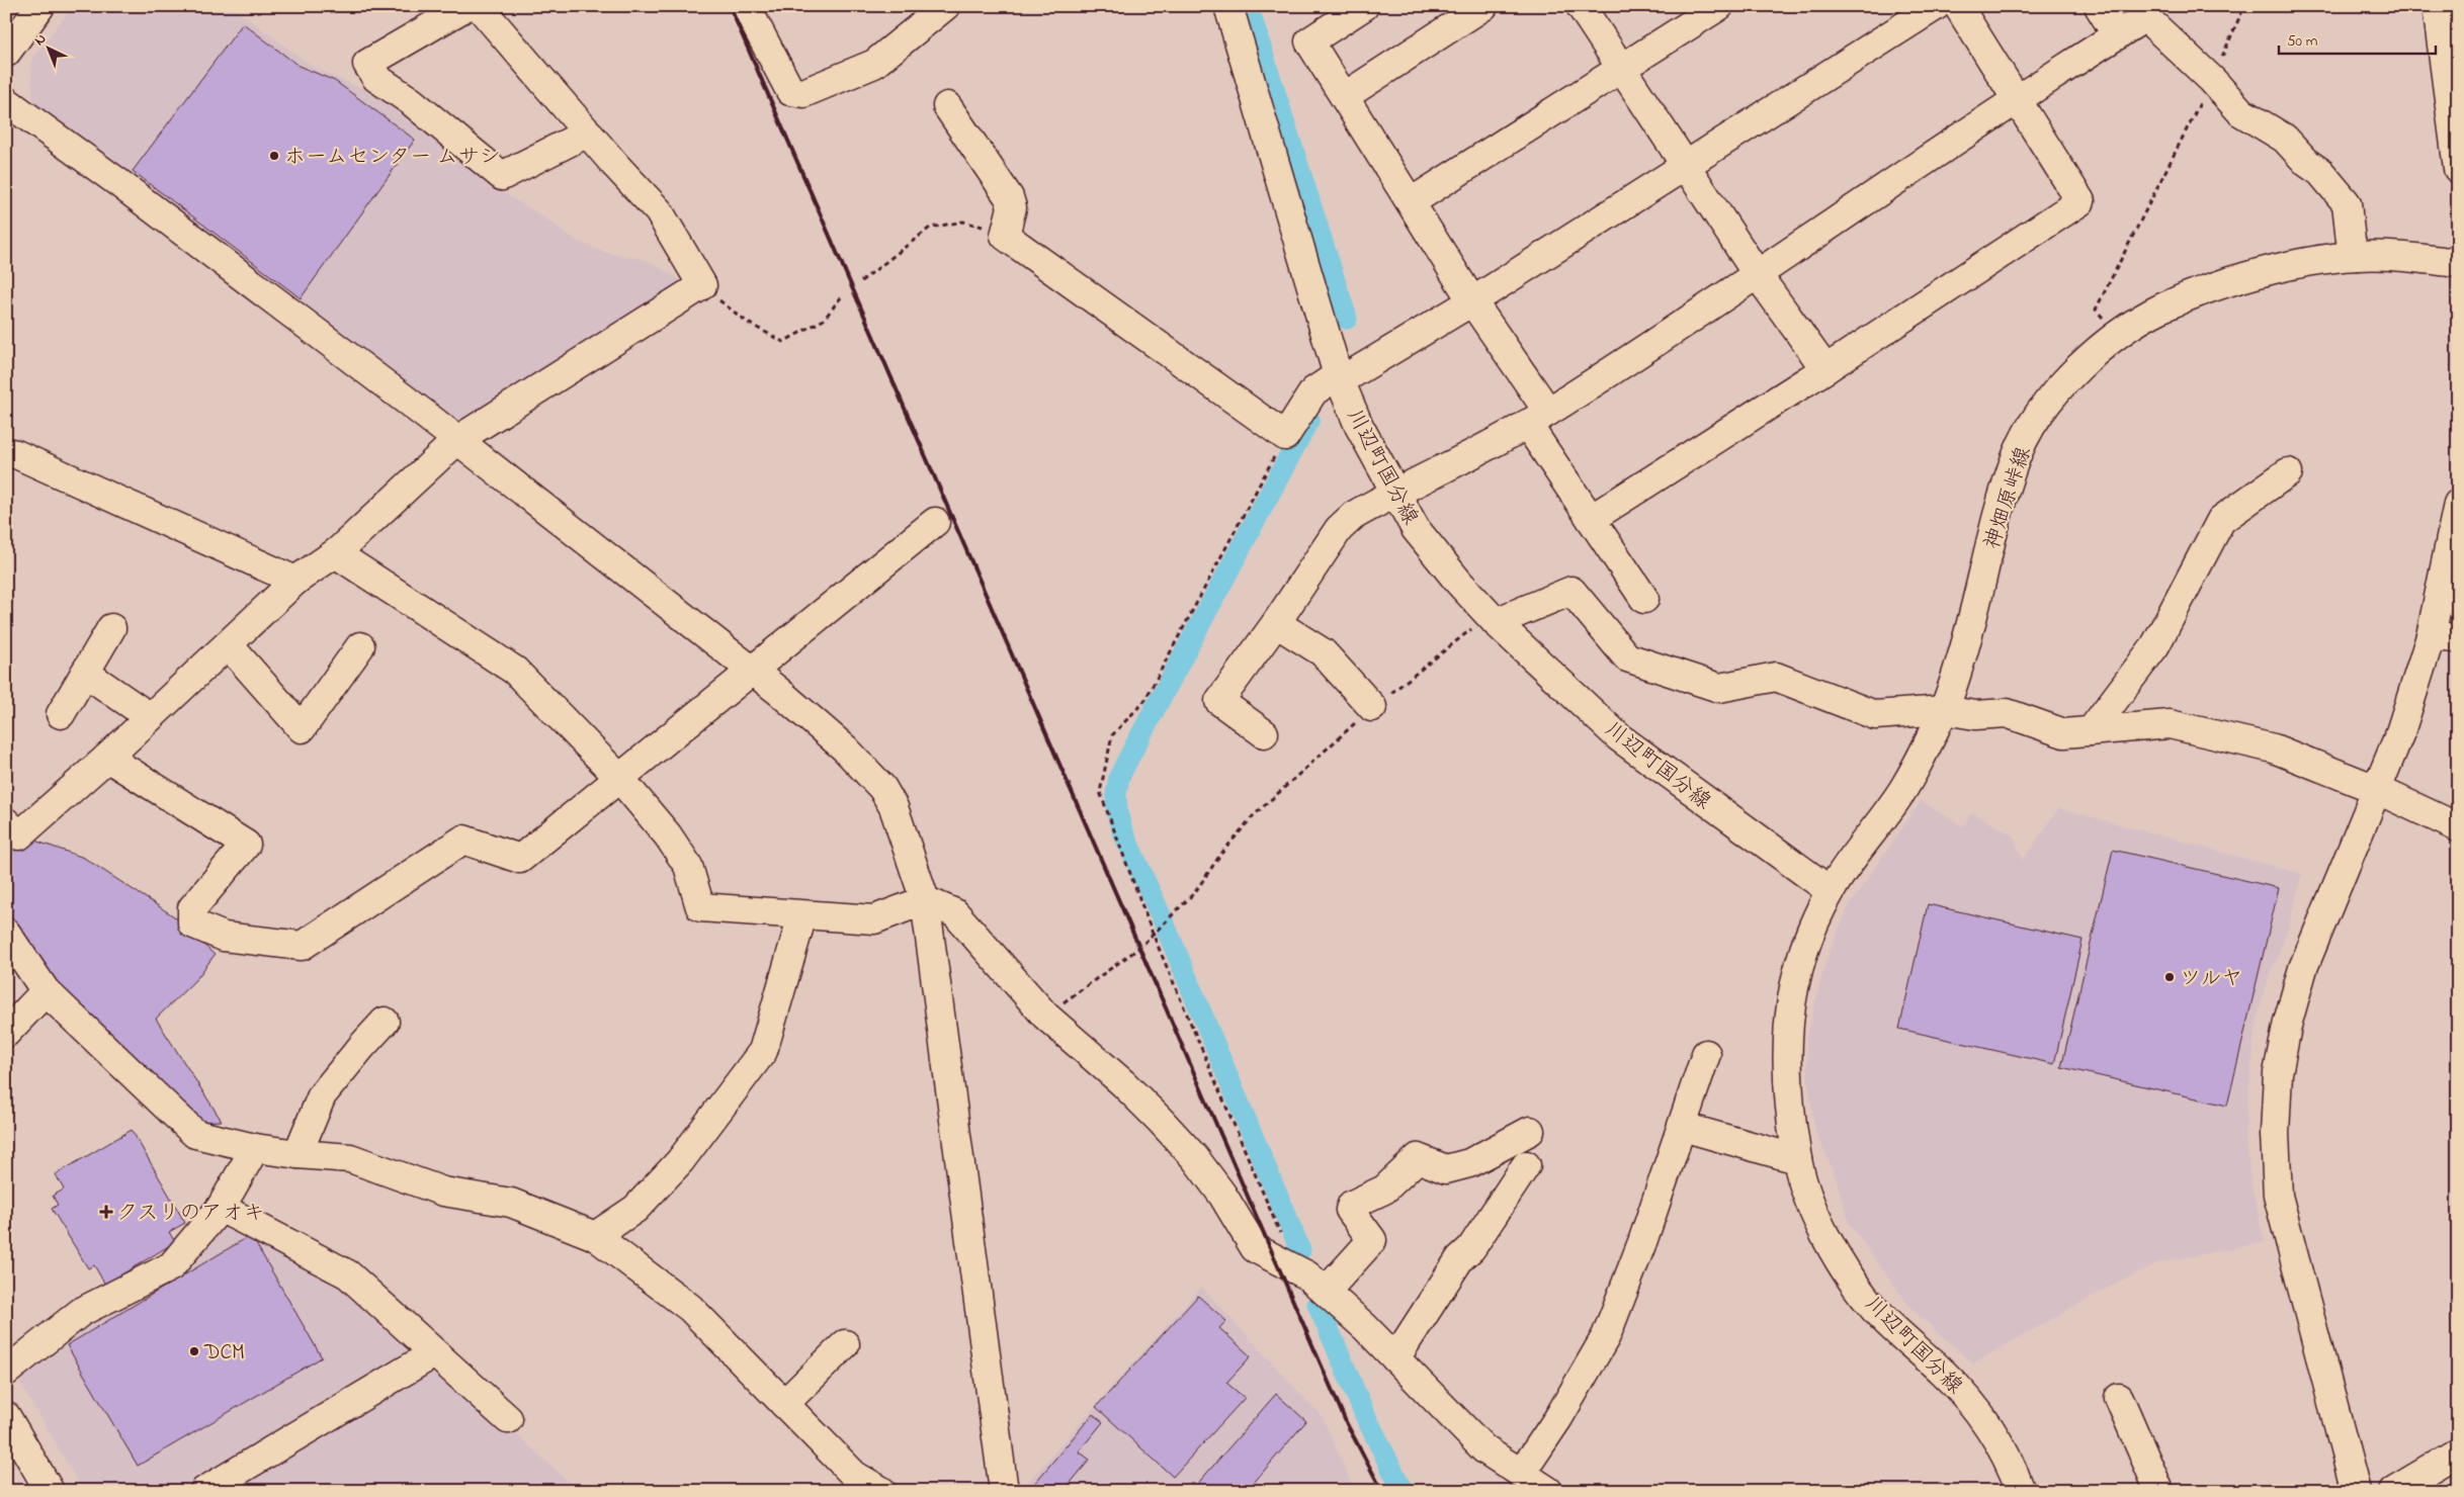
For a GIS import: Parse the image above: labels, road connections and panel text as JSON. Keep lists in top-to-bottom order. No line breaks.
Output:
{"streets":{"street":["川辺町国分線","神畑原峠線"]},"crossings":[["川辺町国分線","神畑原峠線"]],"places":{"other":["ホームセンター ムサシ","ツルヤ","DCM"],"health":["クスリのアオキ"]},"scale_bar":"50 m","north":"top left"}
